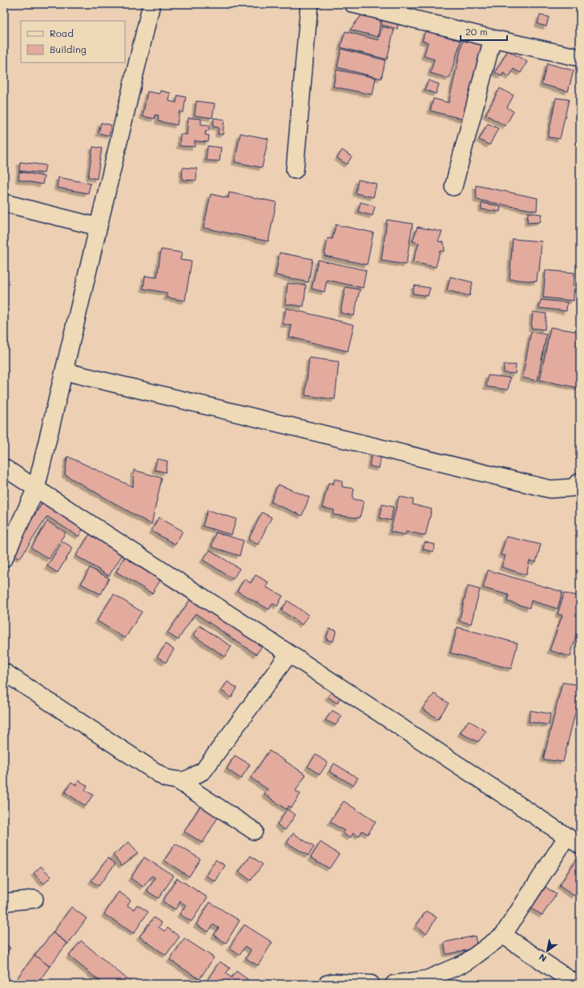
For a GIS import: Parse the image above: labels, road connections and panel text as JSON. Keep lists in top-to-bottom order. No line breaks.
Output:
{"legend":["Road","Building"],"scale_bar":"20 m","north":"bottom left"}
